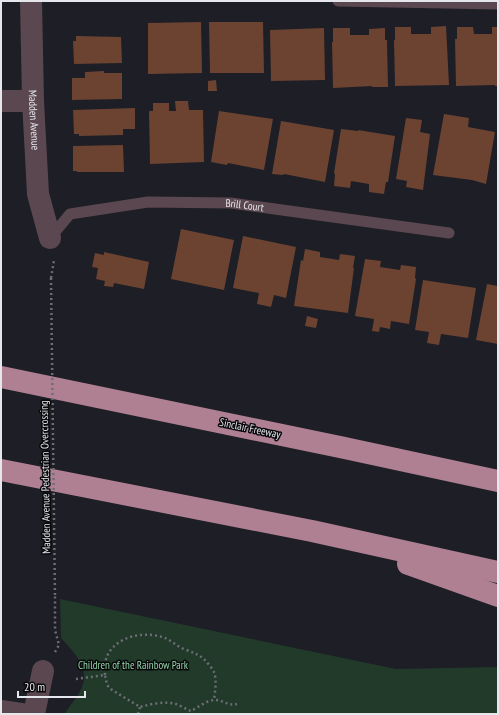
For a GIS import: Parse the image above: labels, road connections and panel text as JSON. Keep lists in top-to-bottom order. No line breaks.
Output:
{"streets":{"highway":["Sinclair Freeway"],"street":["Madden Avenue"],"lane":["Brill Court"],"path":["Madden Avenue Pedestrian Overcrossing"]},"crossings":[["Madden Avenue","Brill Court"]],"parks":["Children of the Rainbow Park"],"scale_bar":"20 m"}
